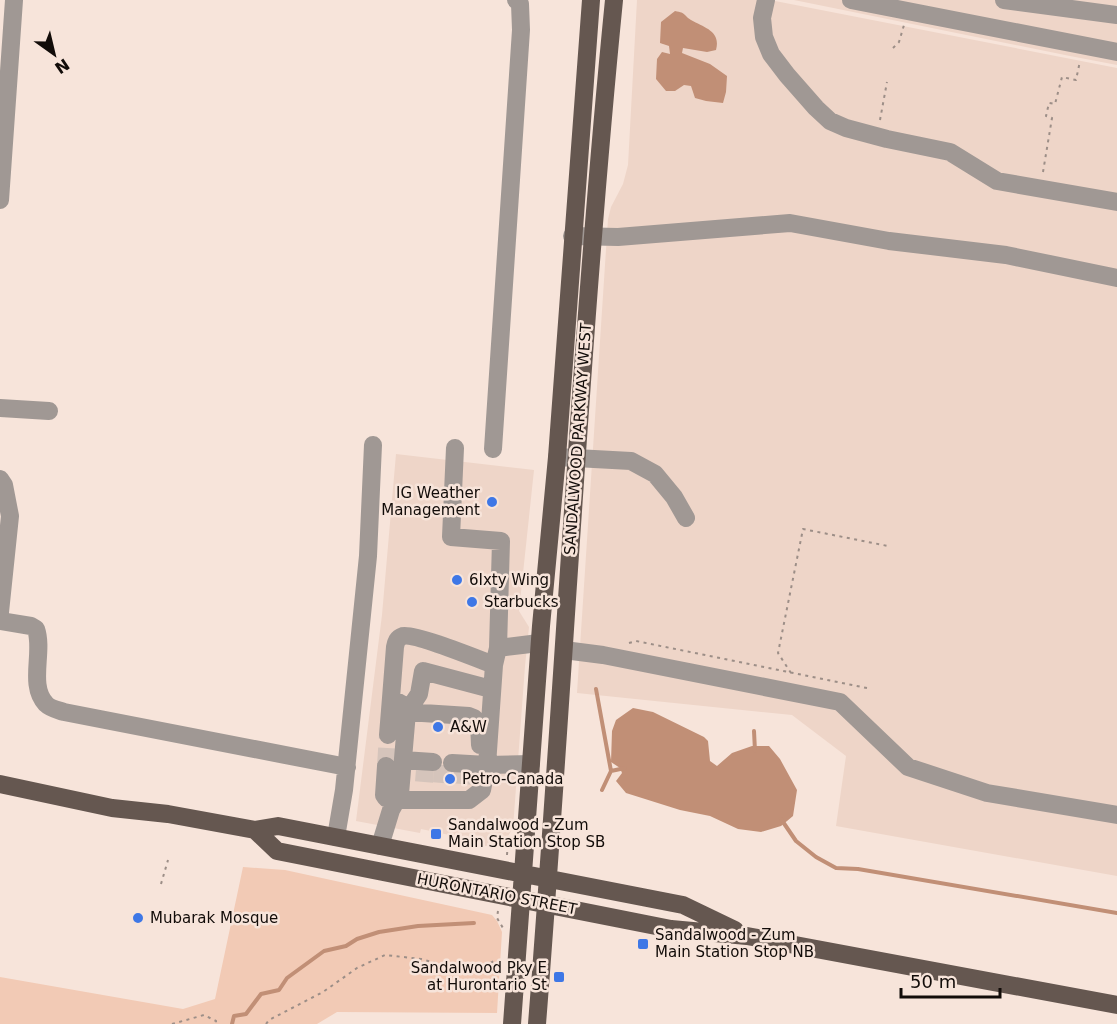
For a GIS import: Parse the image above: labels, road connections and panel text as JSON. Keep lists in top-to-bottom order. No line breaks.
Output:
{"streets":{"main road":["SANDALWOOD PARKWAY WEST","HURONTARIO STREET"]},"crossings":[["SANDALWOOD PARKWAY WEST","HURONTARIO STREET"]],"places":{"other":["IG Weather Management","6Ixty Wing","Starbucks","A&W","Petro-Canada","Mubarak Mosque"],"transit":["Sandalwood - Zum Main Station Stop SB","Sandalwood - Zum Main Station Stop NB","Sandalwood Pky E at Hurontario St"]},"scale_bar":"50 m","north":"bottom right"}
